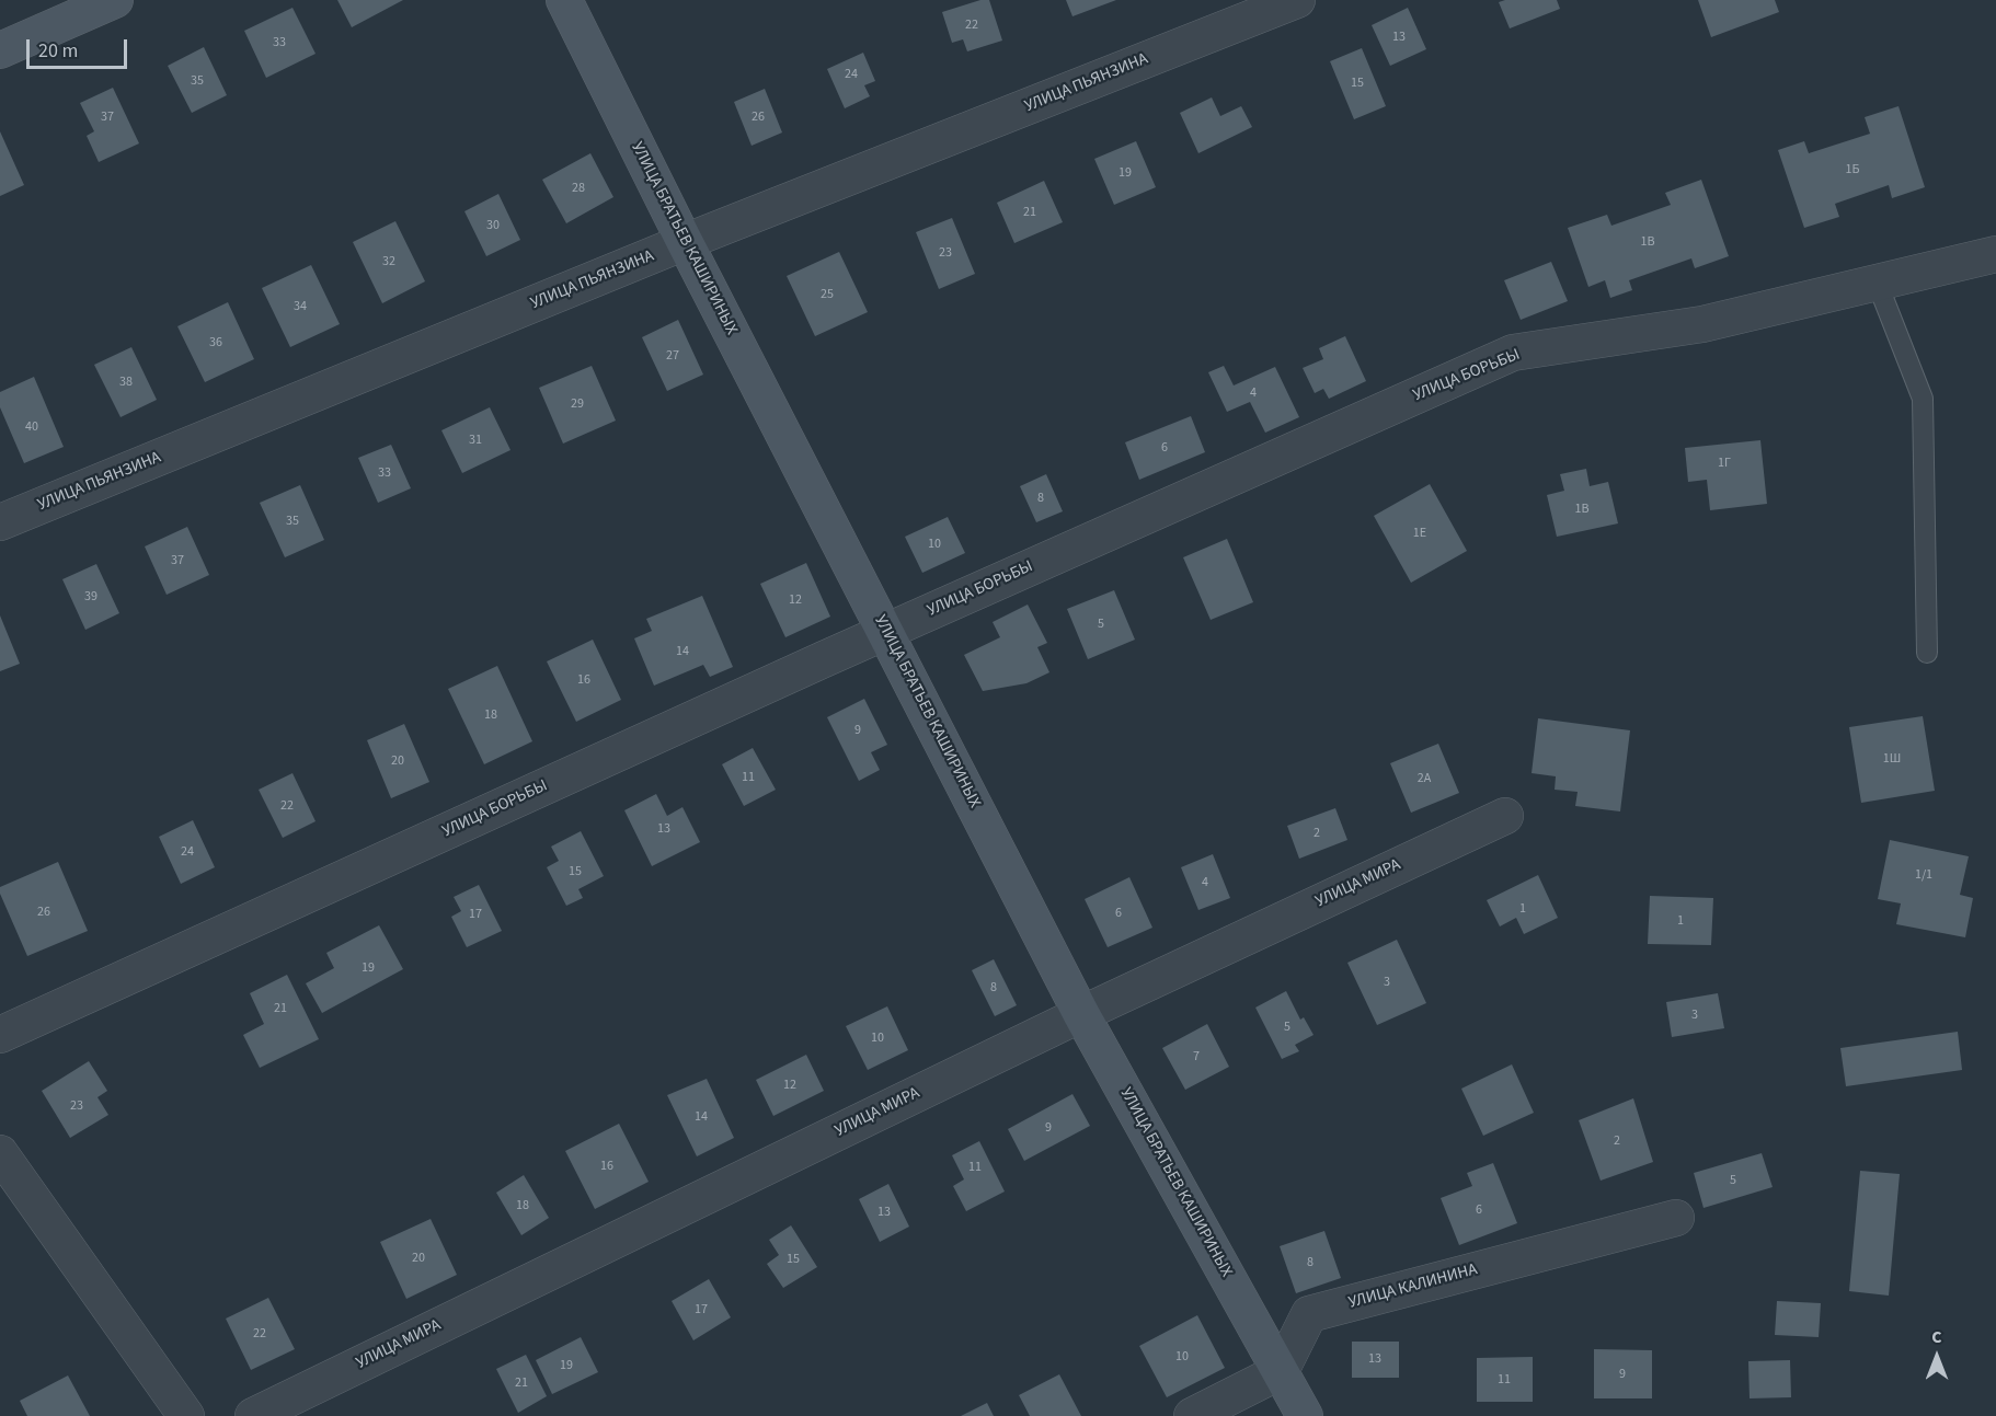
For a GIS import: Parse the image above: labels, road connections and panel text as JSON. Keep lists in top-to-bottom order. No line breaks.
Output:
{"streets":{"main road":["УЛИЦА БРАТЬЕВ КАШИРИНЫХ"],"street":["УЛИЦА ПЬЯНЗИНА","УЛИЦА БОРЬБЫ","УЛИЦА МИРА","УЛИЦА КАЛИНИНА"]},"crossings":[["УЛИЦА ПЬЯНЗИНА","УЛИЦА БРАТЬЕВ КАШИРИНЫХ"],["УЛИЦА БРАТЬЕВ КАШИРИНЫХ","УЛИЦА БОРЬБЫ"],["УЛИЦА БРАТЬЕВ КАШИРИНЫХ","УЛИЦА МИРА"],["УЛИЦА БРАТЬЕВ КАШИРИНЫХ","УЛИЦА КАЛИНИНА"]],"house_numbers":["22","13","33","24","35","15","37","26","1Б","19","28","21","30","1В","23","32","25","34","36","27","38","4","29","40","31","6","1Г","33","8","1В","35","1Е","10","37","39","12","5","14","16","18","9","1Ш","20","11","2А","22","13","2","24","15","1/1","4","1","26","6","17","1","19","3","8","21","3","5","10","7","12","23","14","9","2","16","11","5","18","6","13","20","15","8","17","22","10","13","19","9","11","21"],"scale_bar":"20 m","north":"top"}
